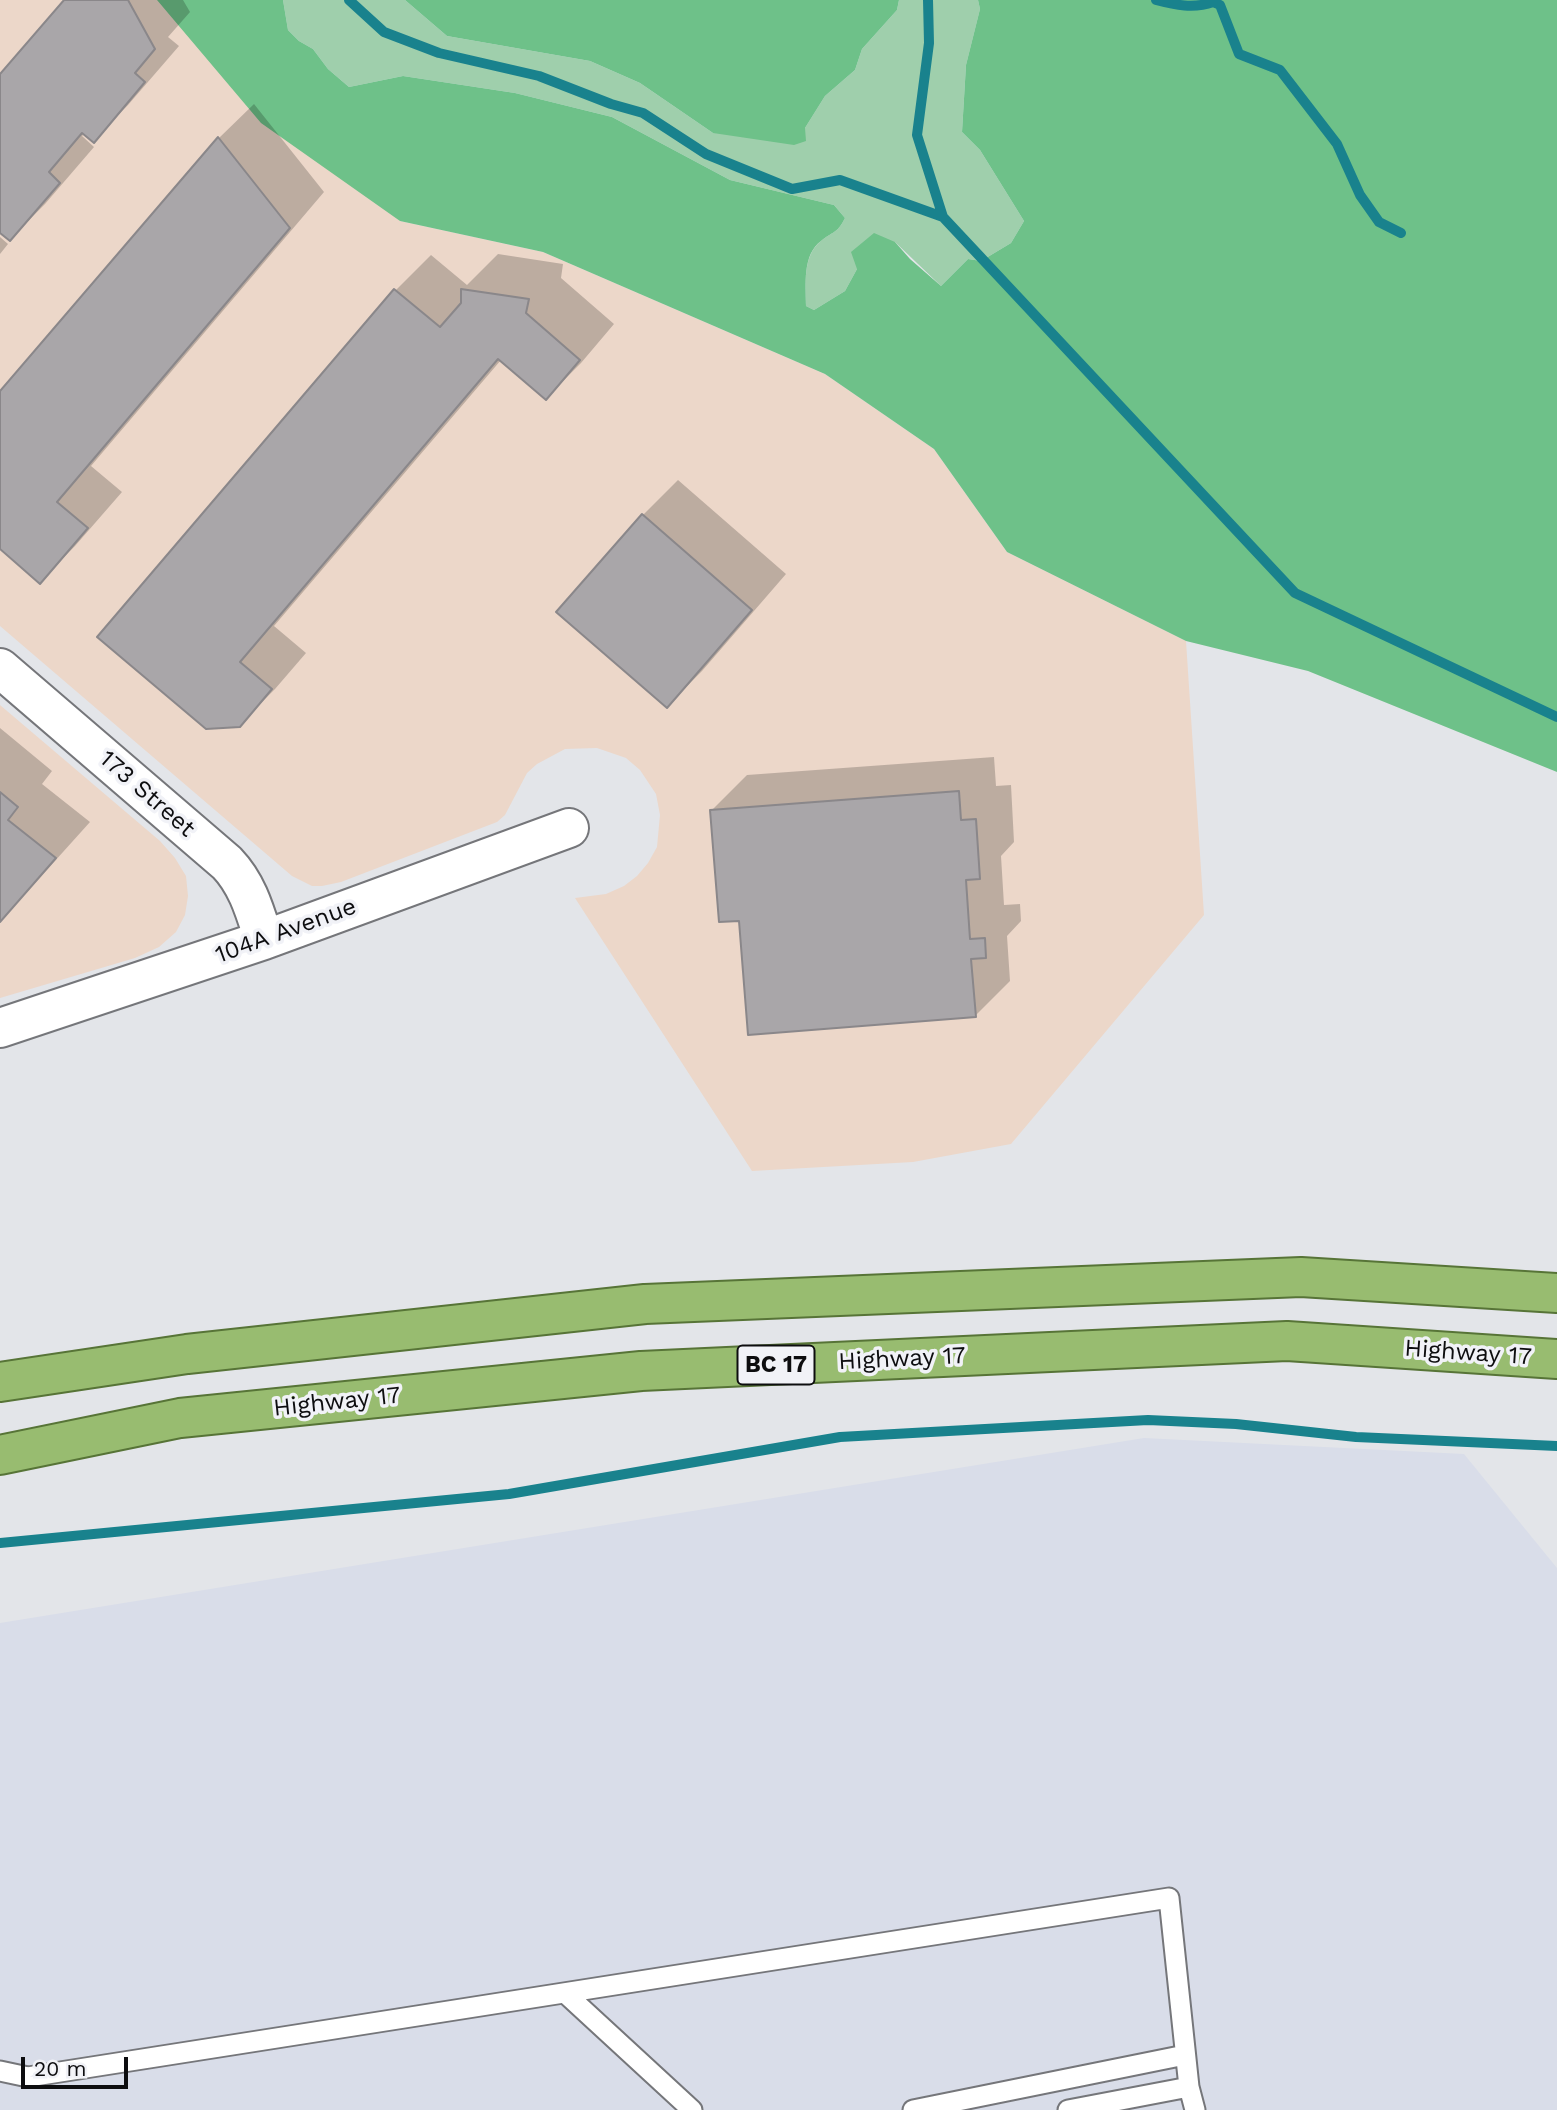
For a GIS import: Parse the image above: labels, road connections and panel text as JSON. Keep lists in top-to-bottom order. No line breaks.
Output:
{"streets":{"highway":["Highway 17","BC 17"],"street":["173 Street","104A Avenue"]},"crossings":[["173 Street","104A Avenue"]],"scale_bar":"20 m"}
